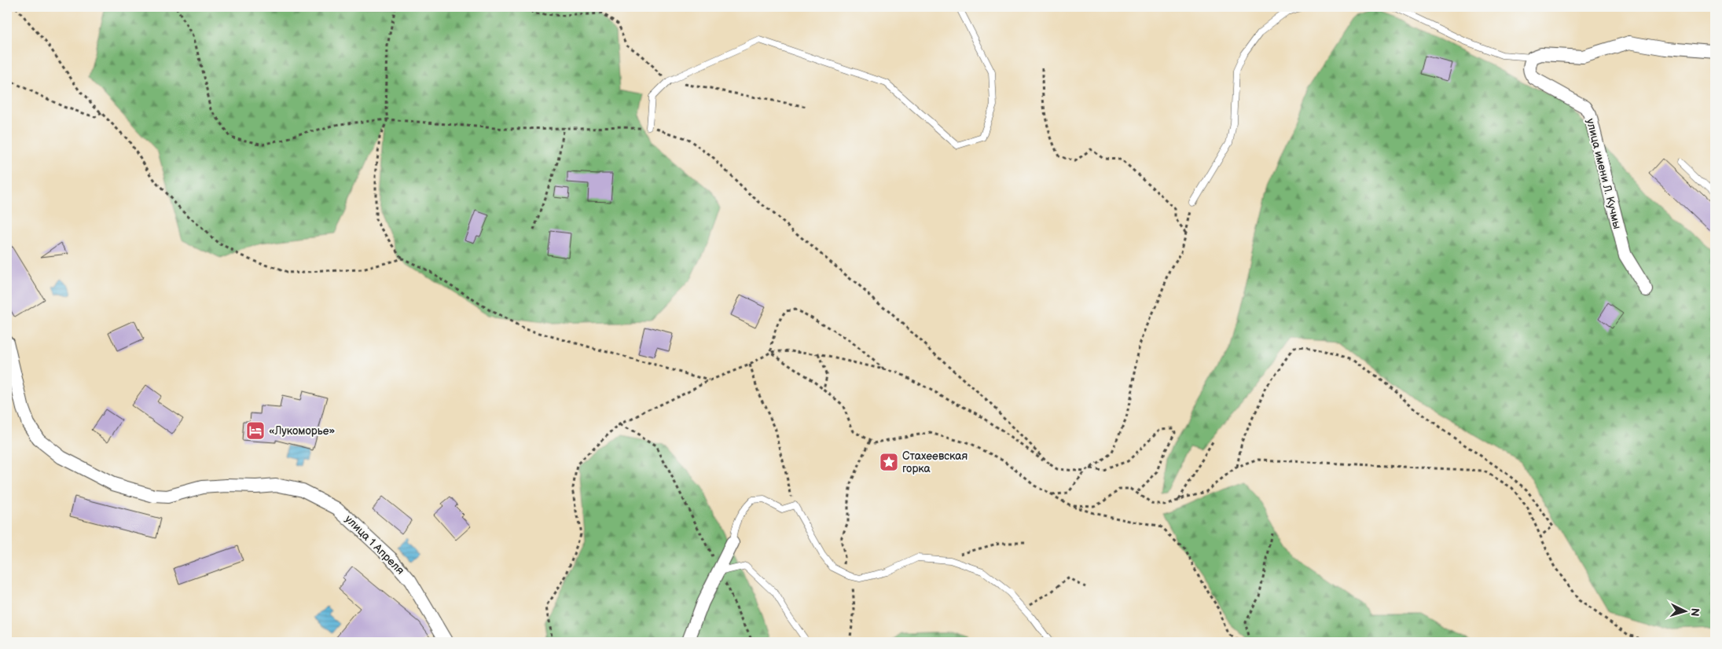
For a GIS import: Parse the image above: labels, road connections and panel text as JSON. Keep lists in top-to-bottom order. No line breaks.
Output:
{"streets":{"street":["улица имени Л. Кучмы","улица 1 Апреля"]},"places":{"hotel":["«Лукоморье»"],"place":["Стахеевская горка"]},"north":"right"}
